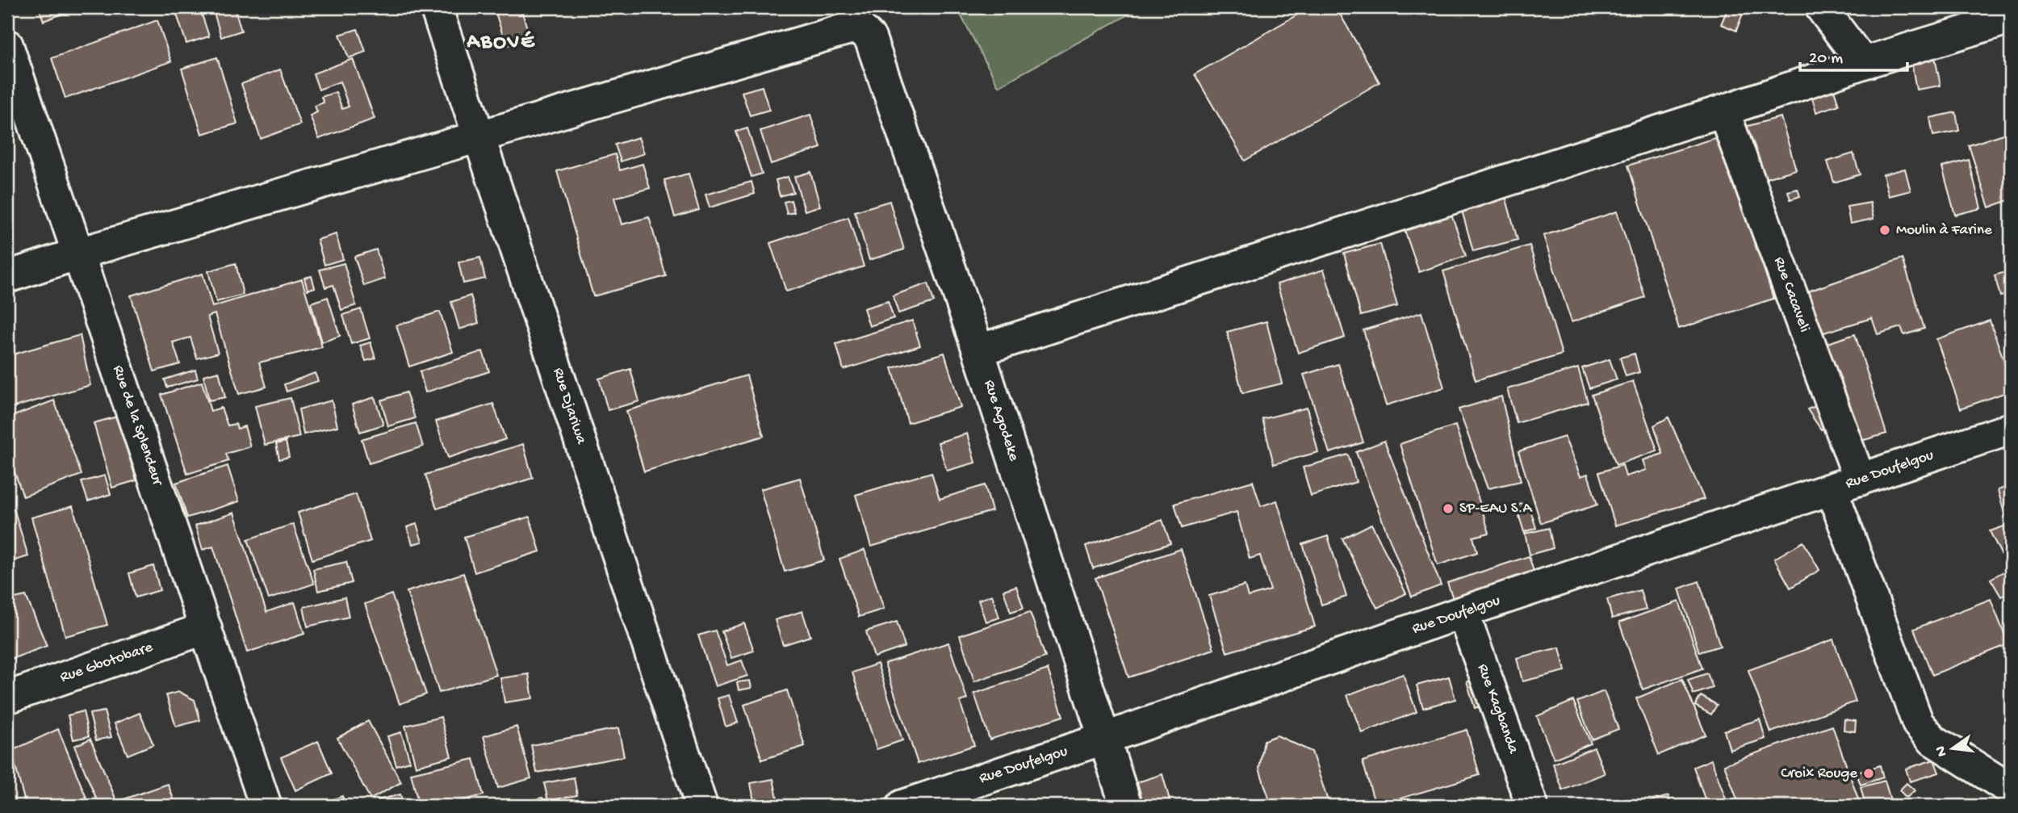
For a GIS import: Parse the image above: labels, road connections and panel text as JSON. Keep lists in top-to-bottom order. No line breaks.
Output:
{"streets":{"street":["Rue Cacaveli","Rue Djariwa","Rue Agodeke","Rue de la Splendeur","Rue Doufelgou","Rue Gbotobare","Rue Kagbanda"]},"crossings":[["Rue Cacaveli","Rue Doufelgou"],["Rue Djariwa","Rue Agodeke"],["Rue Agodeke","Rue Doufelgou"],["Rue de la Splendeur","Rue Gbotobare"],["Rue Doufelgou","Rue Kagbanda"]],"districts":["ABOVÉ"],"places":["Moulin à Farine","SP-EAU S.A","Croix Rouge"],"scale_bar":"20 m","north":"left"}
